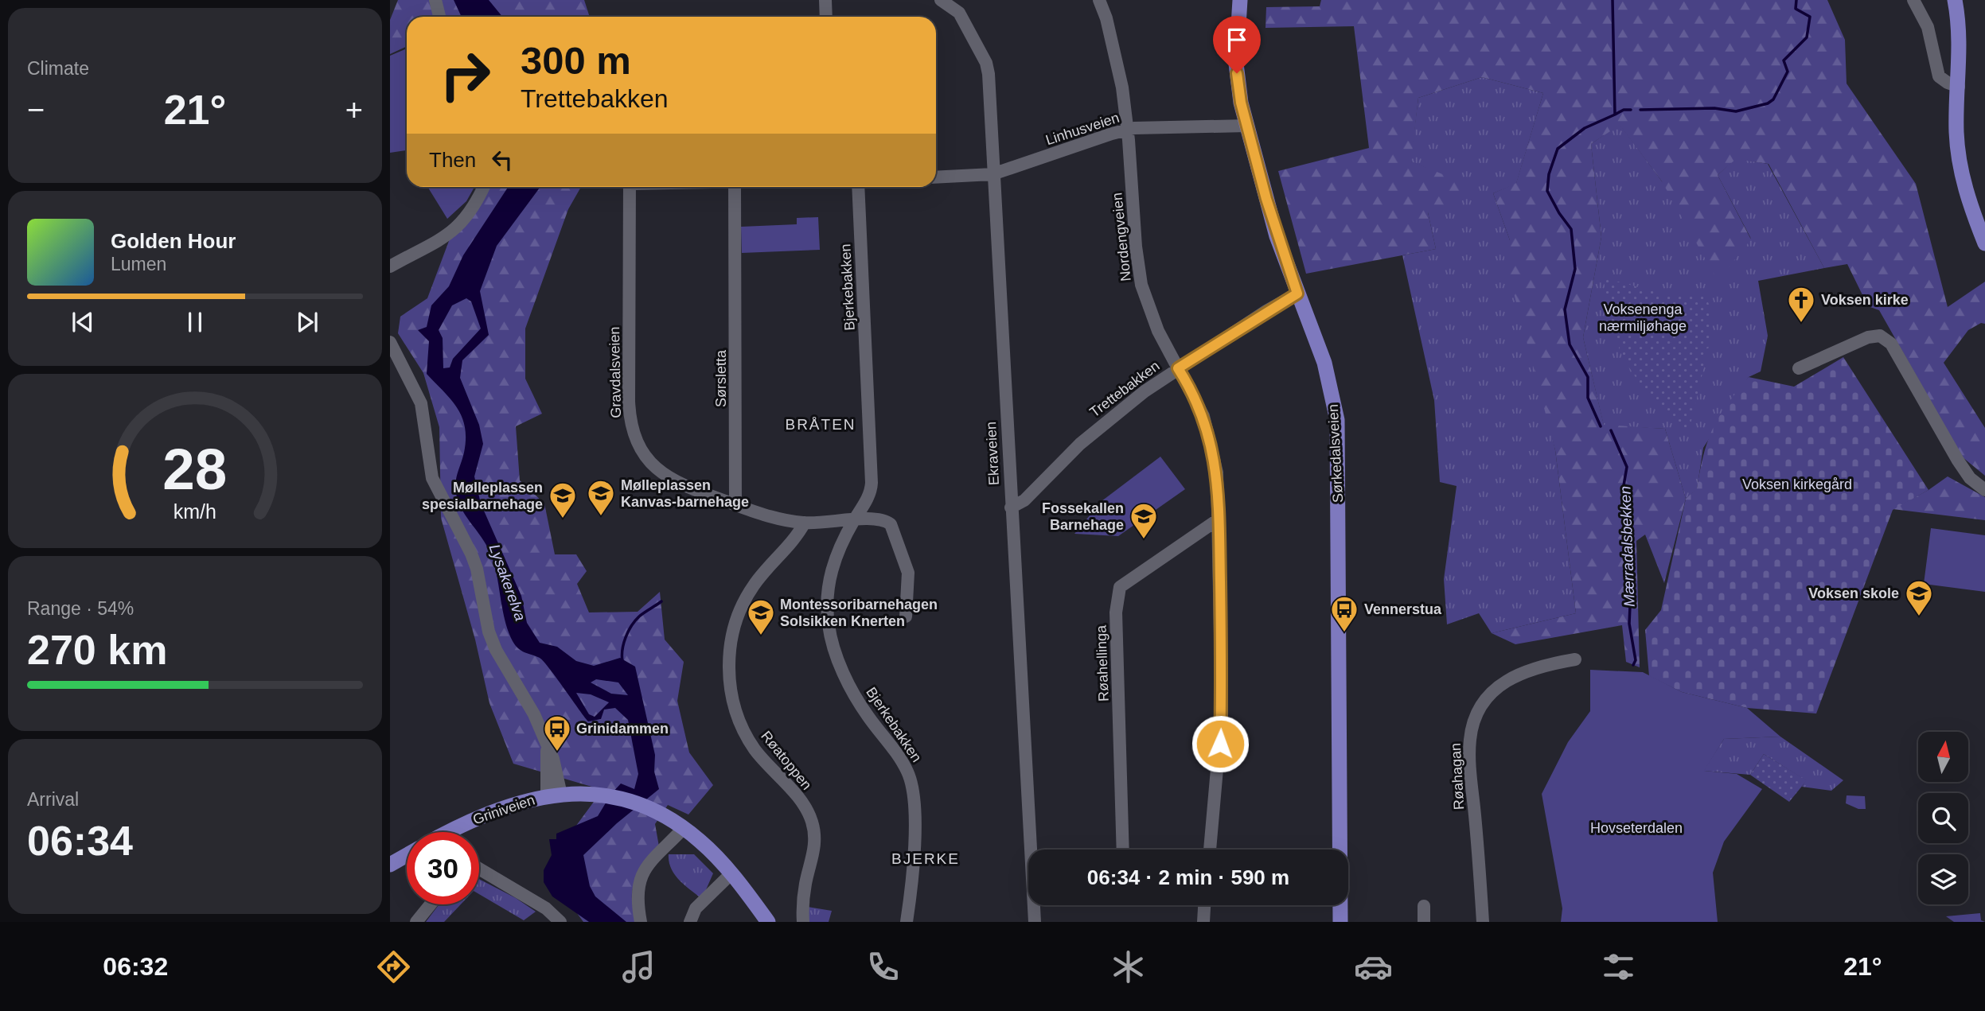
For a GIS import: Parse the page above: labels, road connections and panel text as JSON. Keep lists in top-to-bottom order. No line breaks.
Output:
{"streets":{"main road":["Sørkedalsveien","Griniveien"],"street":["Linhusveien","Nordengveien","Bjerkebakken","Gravdalsveien","Sørsletta","Trettebakken","Ekraveien","Røahellinga","Røatoppen","Røahagan"]},"crossings":[["Linhusveien","Nordengveien"],["Linhusveien","Ekraveien"],["Linhusveien","Sørkedalsveien"],["Nordengveien","Trettebakken"],["Nordengveien","Røahellinga"],["Gravdalsveien","Sørsletta"],["Trettebakken","Ekraveien"],["Trettebakken","Sørkedalsveien"]],"districts":["BRÅTEN","BJERKE"],"water":["Mærradalsbekken","Lysakerelva"],"parks":["Voksenenga nærmiljøhage","Voksen kirkegård","Hovseterdalen"],"places":{"church":["Voksen kirke"],"school or university":["Mølleplassen Kanvas-barnehage","Mølleplassen spesialbarnehage","Fossekallen Barnehage","Voksen skole","Montessoribarnehagen Solsikken Knerten"],"bus stop":["Vennerstua","Grinidammen"]},"north":"top","page":{"tile":["Climate",["Range · 54%","270 km"],["Arrival","06:34"]],"turn":["300 m","Trettebakken"],"heat":["−","21°","+"],"then":"Then","song":["Golden Hour","Lumen"],"limit":"30","trip":"06:34 · 2 min · 590 m","tabs":["06:32","21°"],"gauge":["28","km/h"]}}
